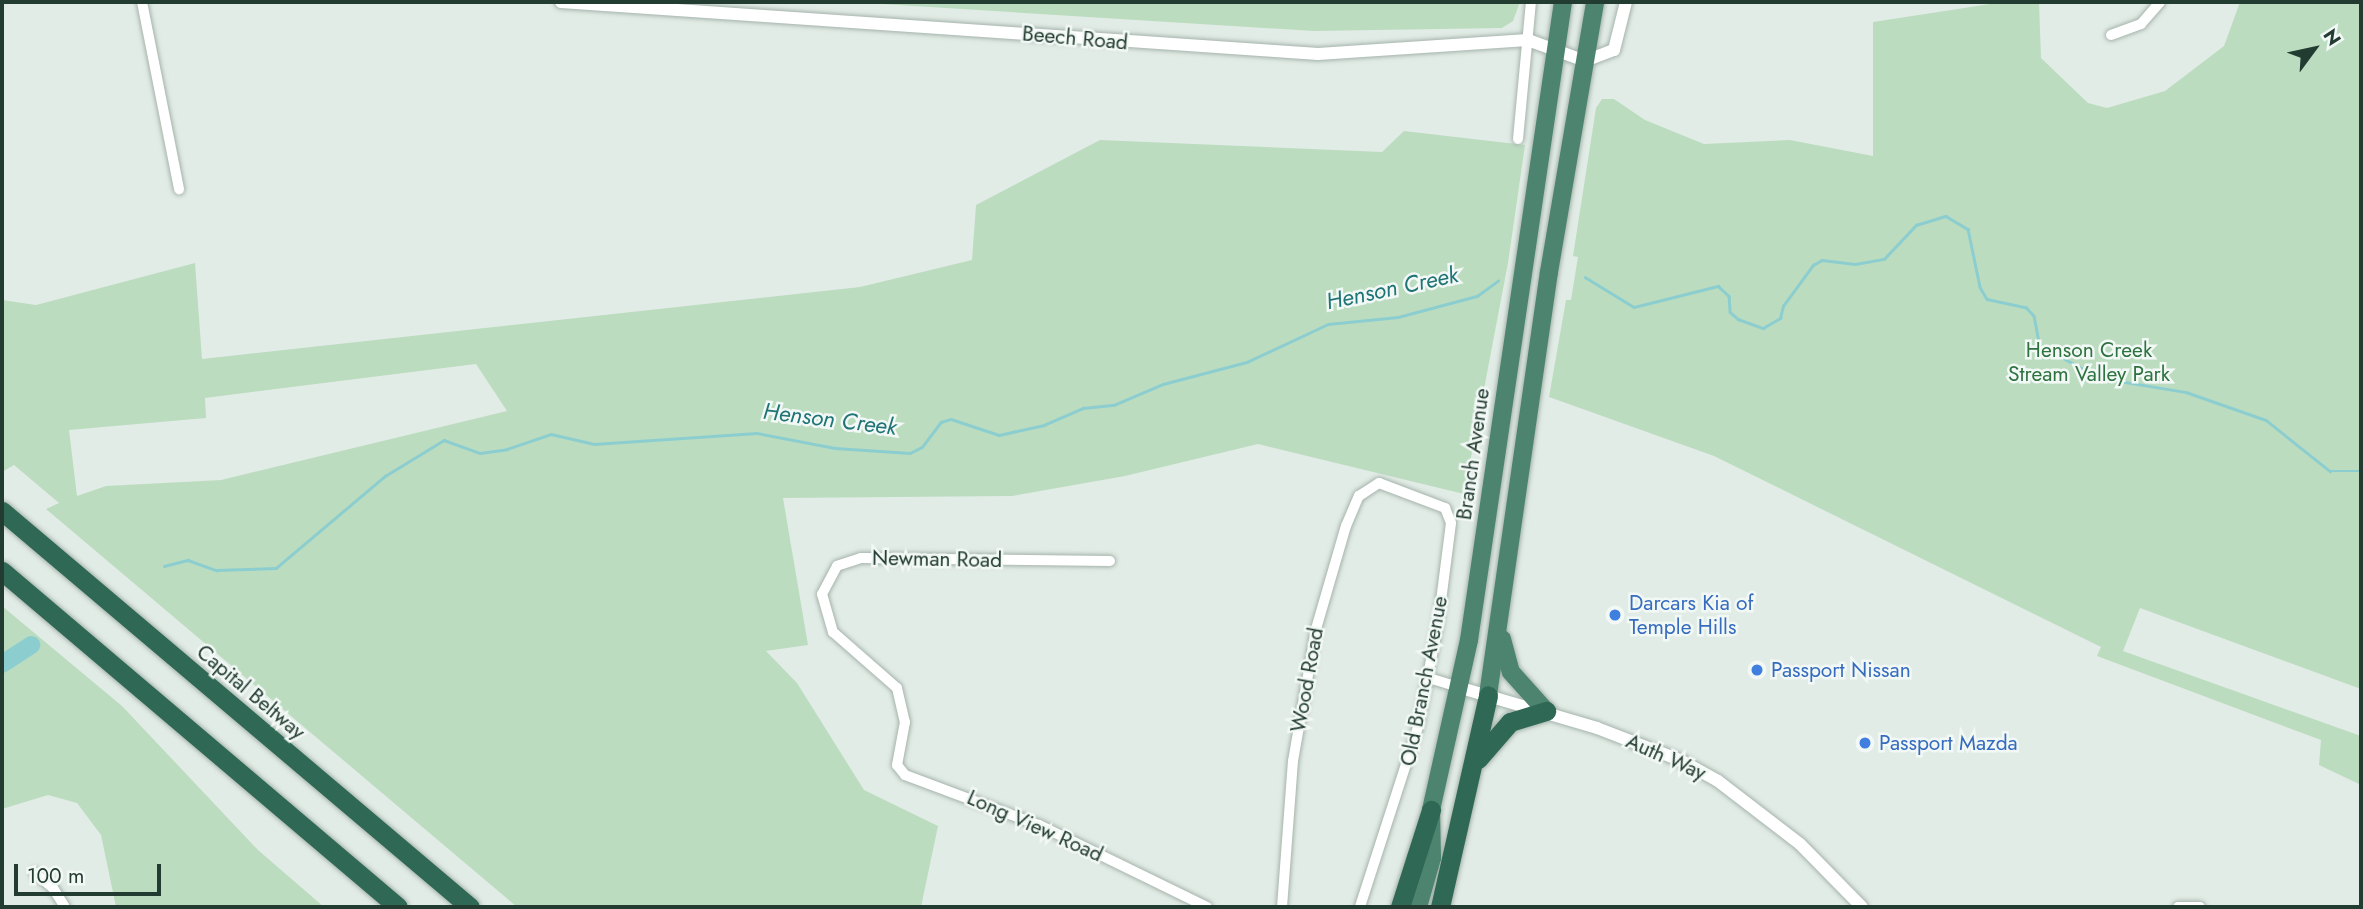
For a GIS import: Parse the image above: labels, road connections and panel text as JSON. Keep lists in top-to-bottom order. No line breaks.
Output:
{"streets":{"highway":["Branch Avenue","Capital Beltway"],"street":["Beech Road","Newman Road","Wood Road","Old Branch Avenue","Auth Way","Long View Road"]},"crossings":[["Beech Road","Branch Avenue"],["Branch Avenue","Auth Way"],["Newman Road","Long View Road"],["Wood Road","Old Branch Avenue"],["Old Branch Avenue","Auth Way"]],"water":["Henson Creek"],"parks":["Henson Creek Stream Valley Park"],"places":["Darcars Kia of Temple Hills","Passport Nissan","Passport Mazda"],"scale_bar":"100 m","north":"top right"}
